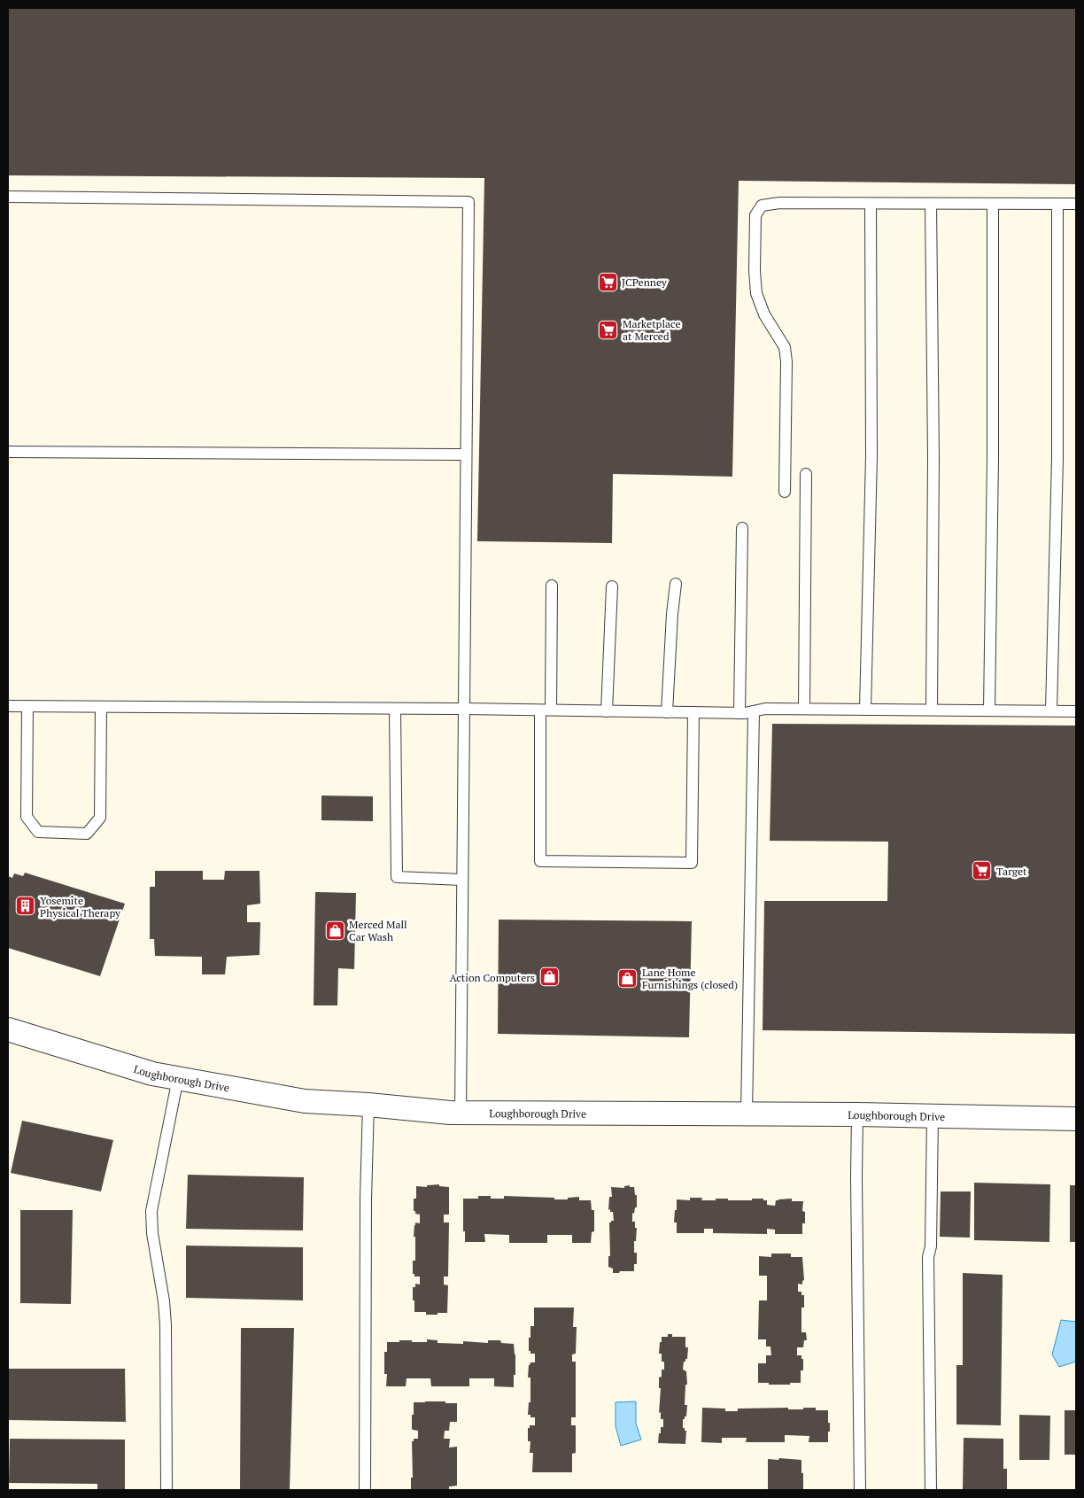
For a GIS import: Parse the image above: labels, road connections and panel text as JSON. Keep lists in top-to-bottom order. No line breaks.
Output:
{"streets":{"street":["Loughborough Drive"]},"places":{"supermarket":["JCPenney","Marketplace at Merced","Target"],"building":["Yosemite Physical Therapy"],"shop":["Merced Mall Car Wash","Action Computers","Lane Home Furnishings (closed)"]}}
